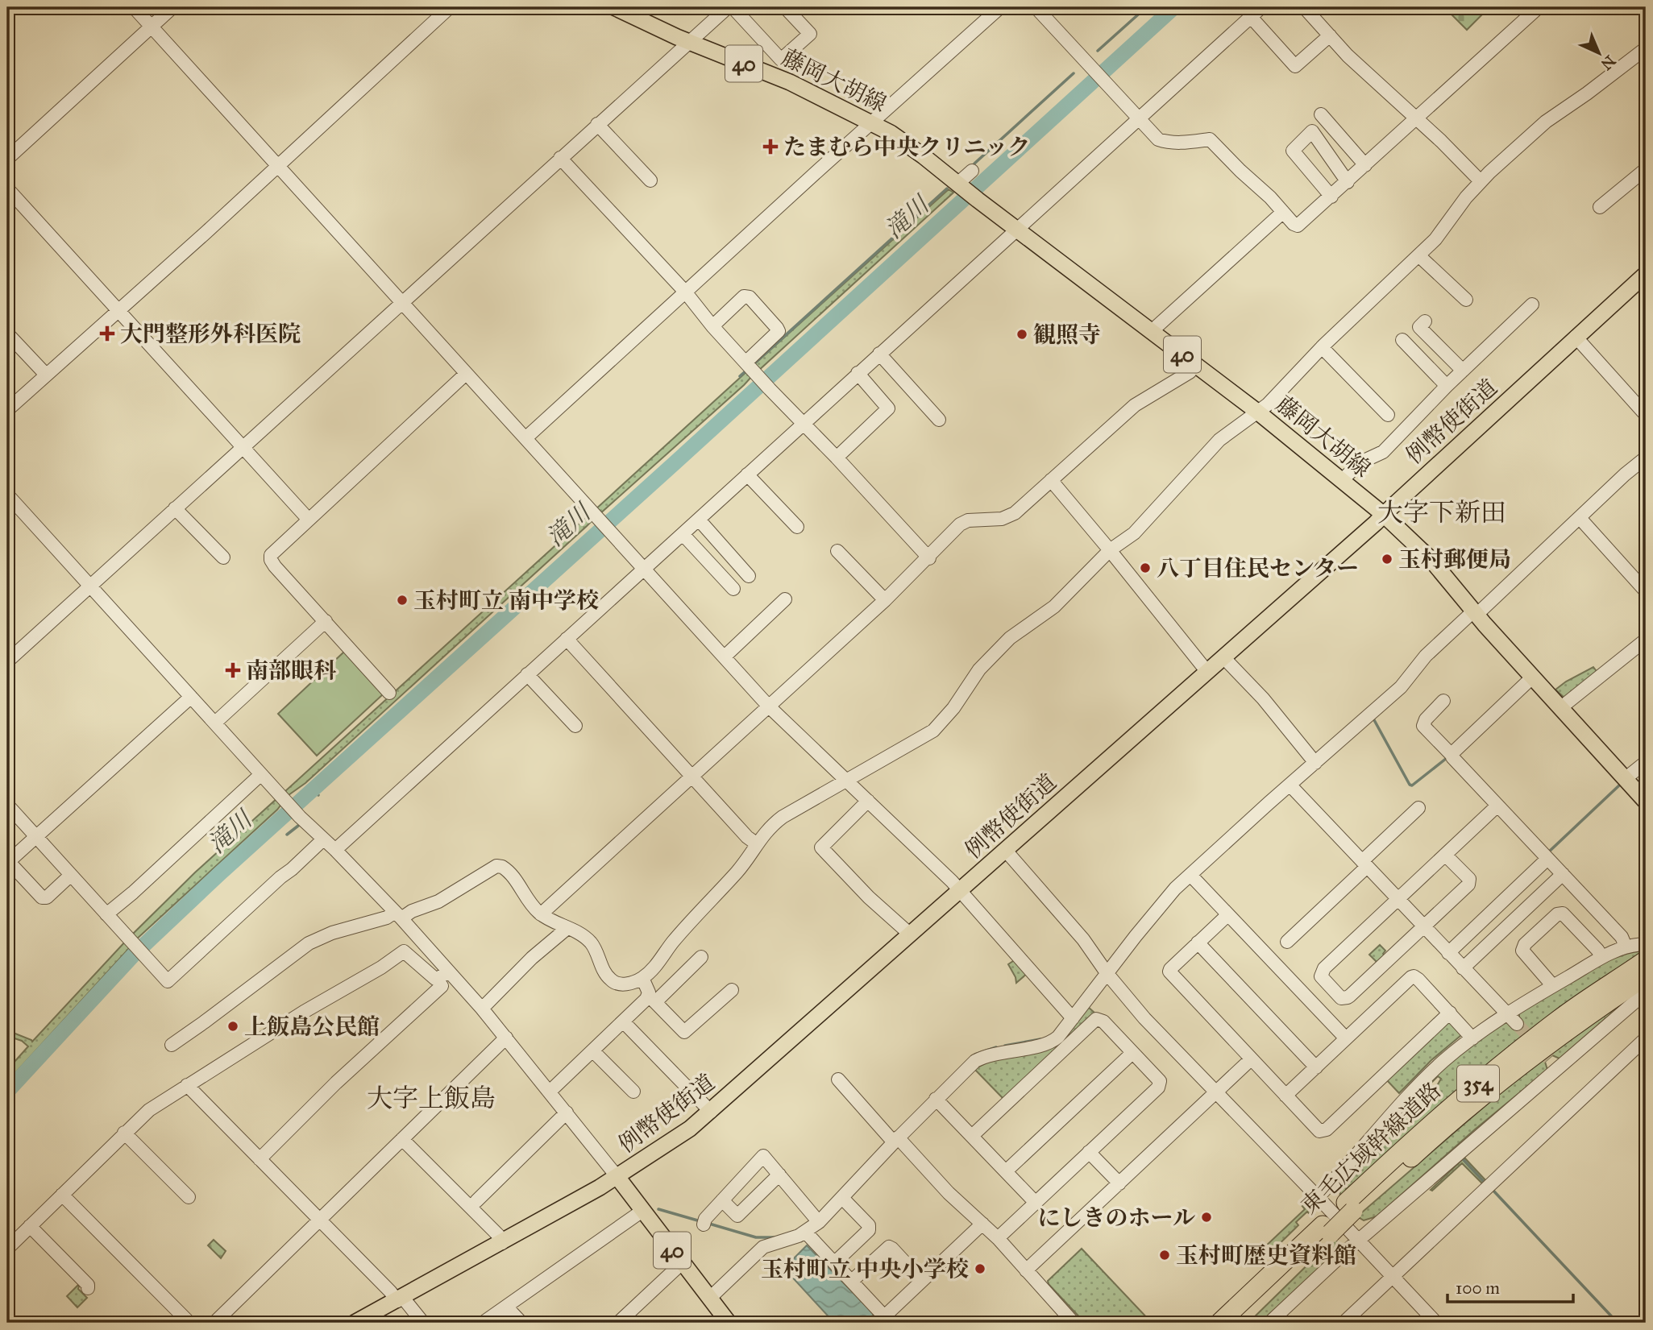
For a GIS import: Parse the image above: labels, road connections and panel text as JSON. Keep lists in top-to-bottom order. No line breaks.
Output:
{"streets":{"highway":["354","東毛広域幹線道路"],"main road":["40","藤岡大胡線","例幣使街道"]},"crossings":[["40","例幣使街道"],["藤岡大胡線","例幣使街道"],["354","東毛広域幹線道路"]],"districts":["大字下新田","大字上飯島"],"water":["滝川"],"places":{"health":["たまむら中央クリニック","大門整形外科医院","南部眼科"],"other":["観照寺","玉村郵便局","八丁目住民センター","玉村町立 南中学校","上飯島公民館","にしきのホール","玉村町歴史資料館","玉村町立 中央小学校"]},"scale_bar":"100 m","north":"bottom right"}
